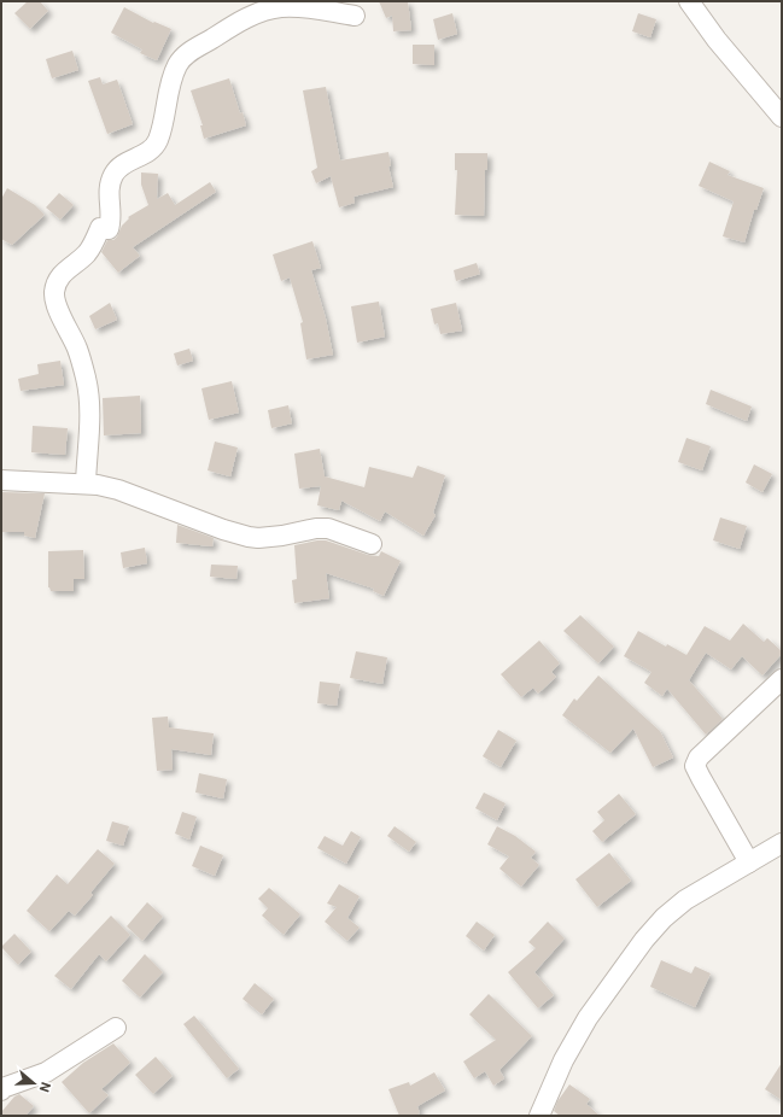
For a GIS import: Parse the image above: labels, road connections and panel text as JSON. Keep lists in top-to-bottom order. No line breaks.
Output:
{"north":"right"}
